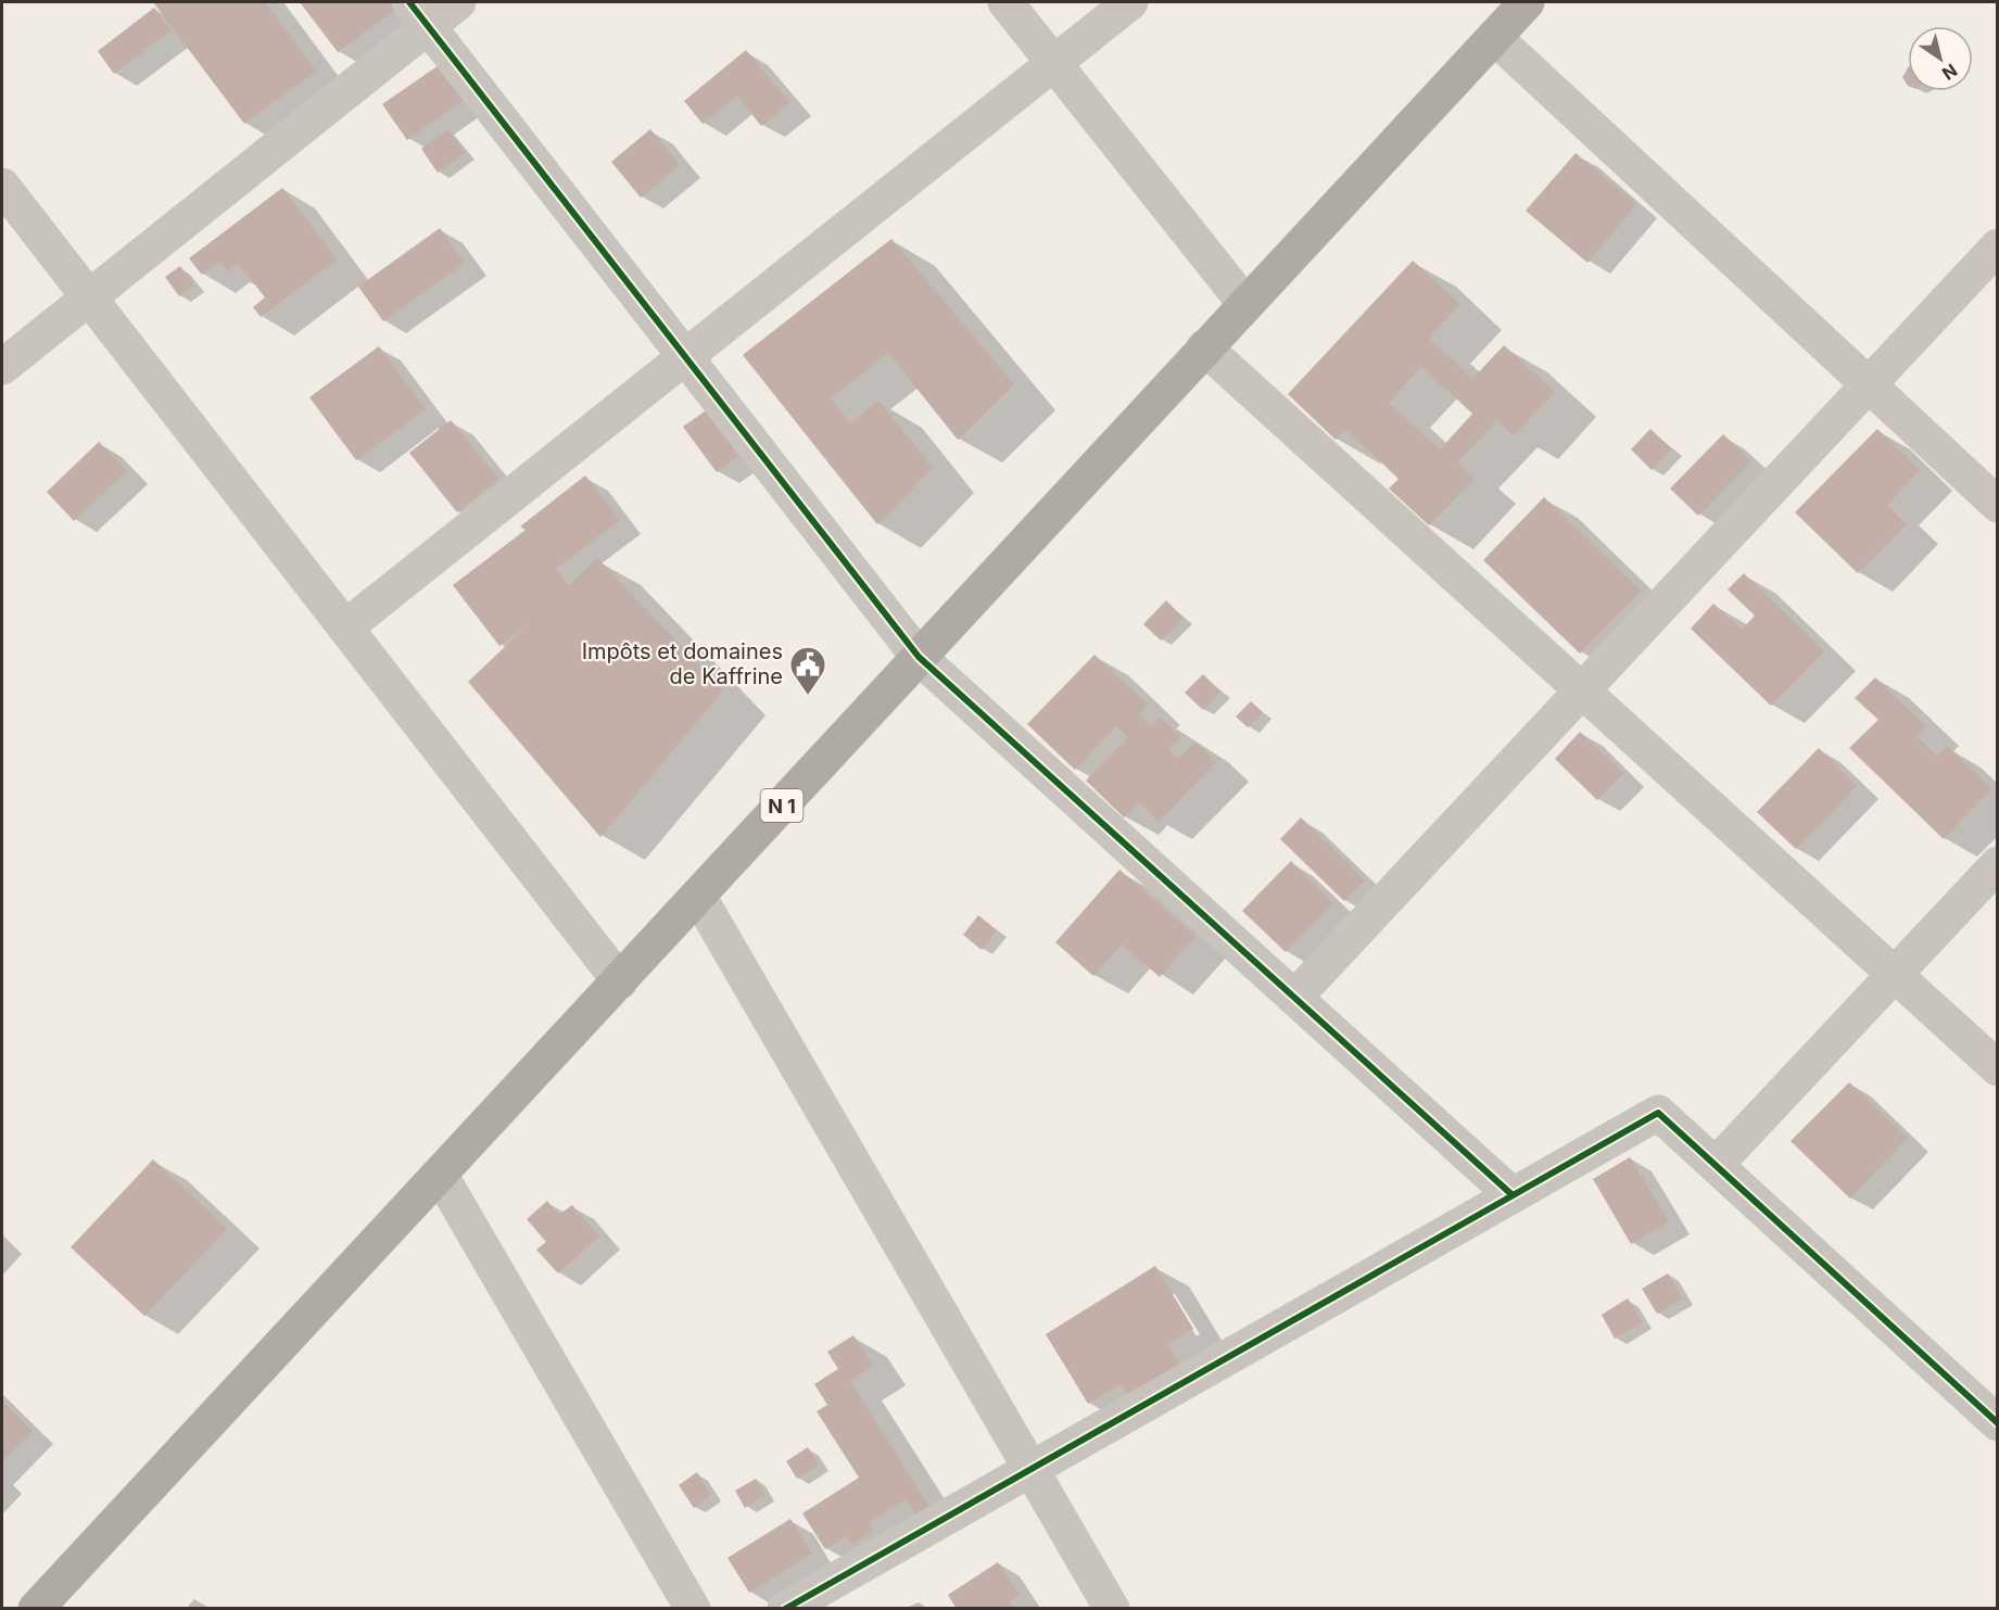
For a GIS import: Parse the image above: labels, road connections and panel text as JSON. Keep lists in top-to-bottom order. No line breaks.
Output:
{"streets":{"highway":["N 1"]},"places":{"public building":["Impôts et domaines de Kaffrine"]},"north":"bottom right"}
